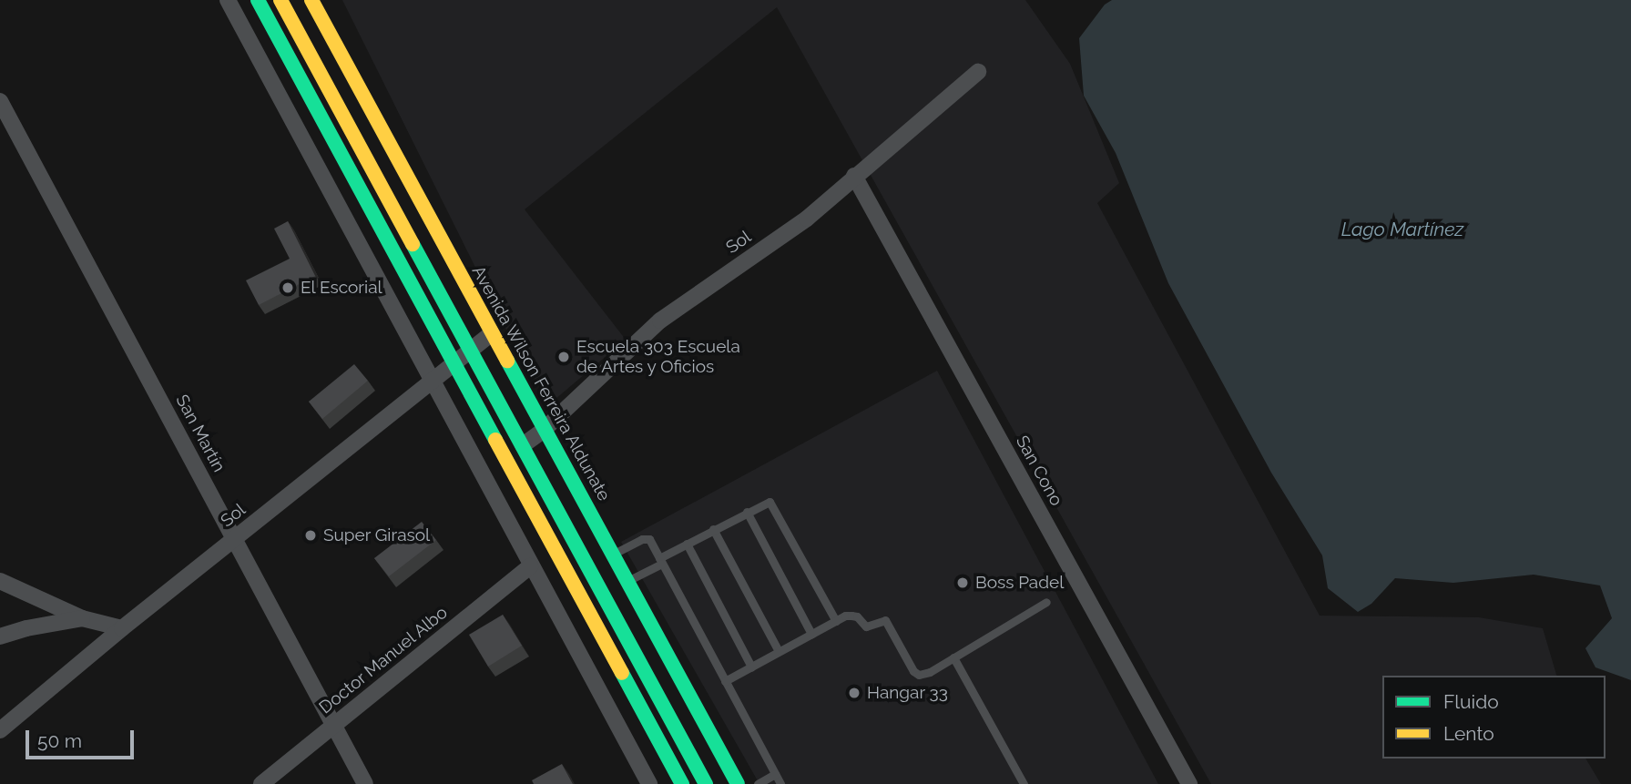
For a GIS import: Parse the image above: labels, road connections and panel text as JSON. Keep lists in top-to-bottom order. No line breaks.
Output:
{"streets":{"main road":["Avenida Wilson Ferreira Aldunate"],"street":["Sol","San Martín","San Cono","Doctor Manuel Albo"]},"crossings":[["Sol","Avenida Wilson Ferreira Aldunate"],["Sol","San Martín"],["Sol","San Cono"],["San Martín","Doctor Manuel Albo"]],"water":["Lago Martínez"],"places":["El Escorial","Escuela 303 Escuela de Artes y Oficios","Super Girasol","Boss Padel","Hangar 33"],"legend":["Fluido","Lento"],"scale_bar":"50 m"}
